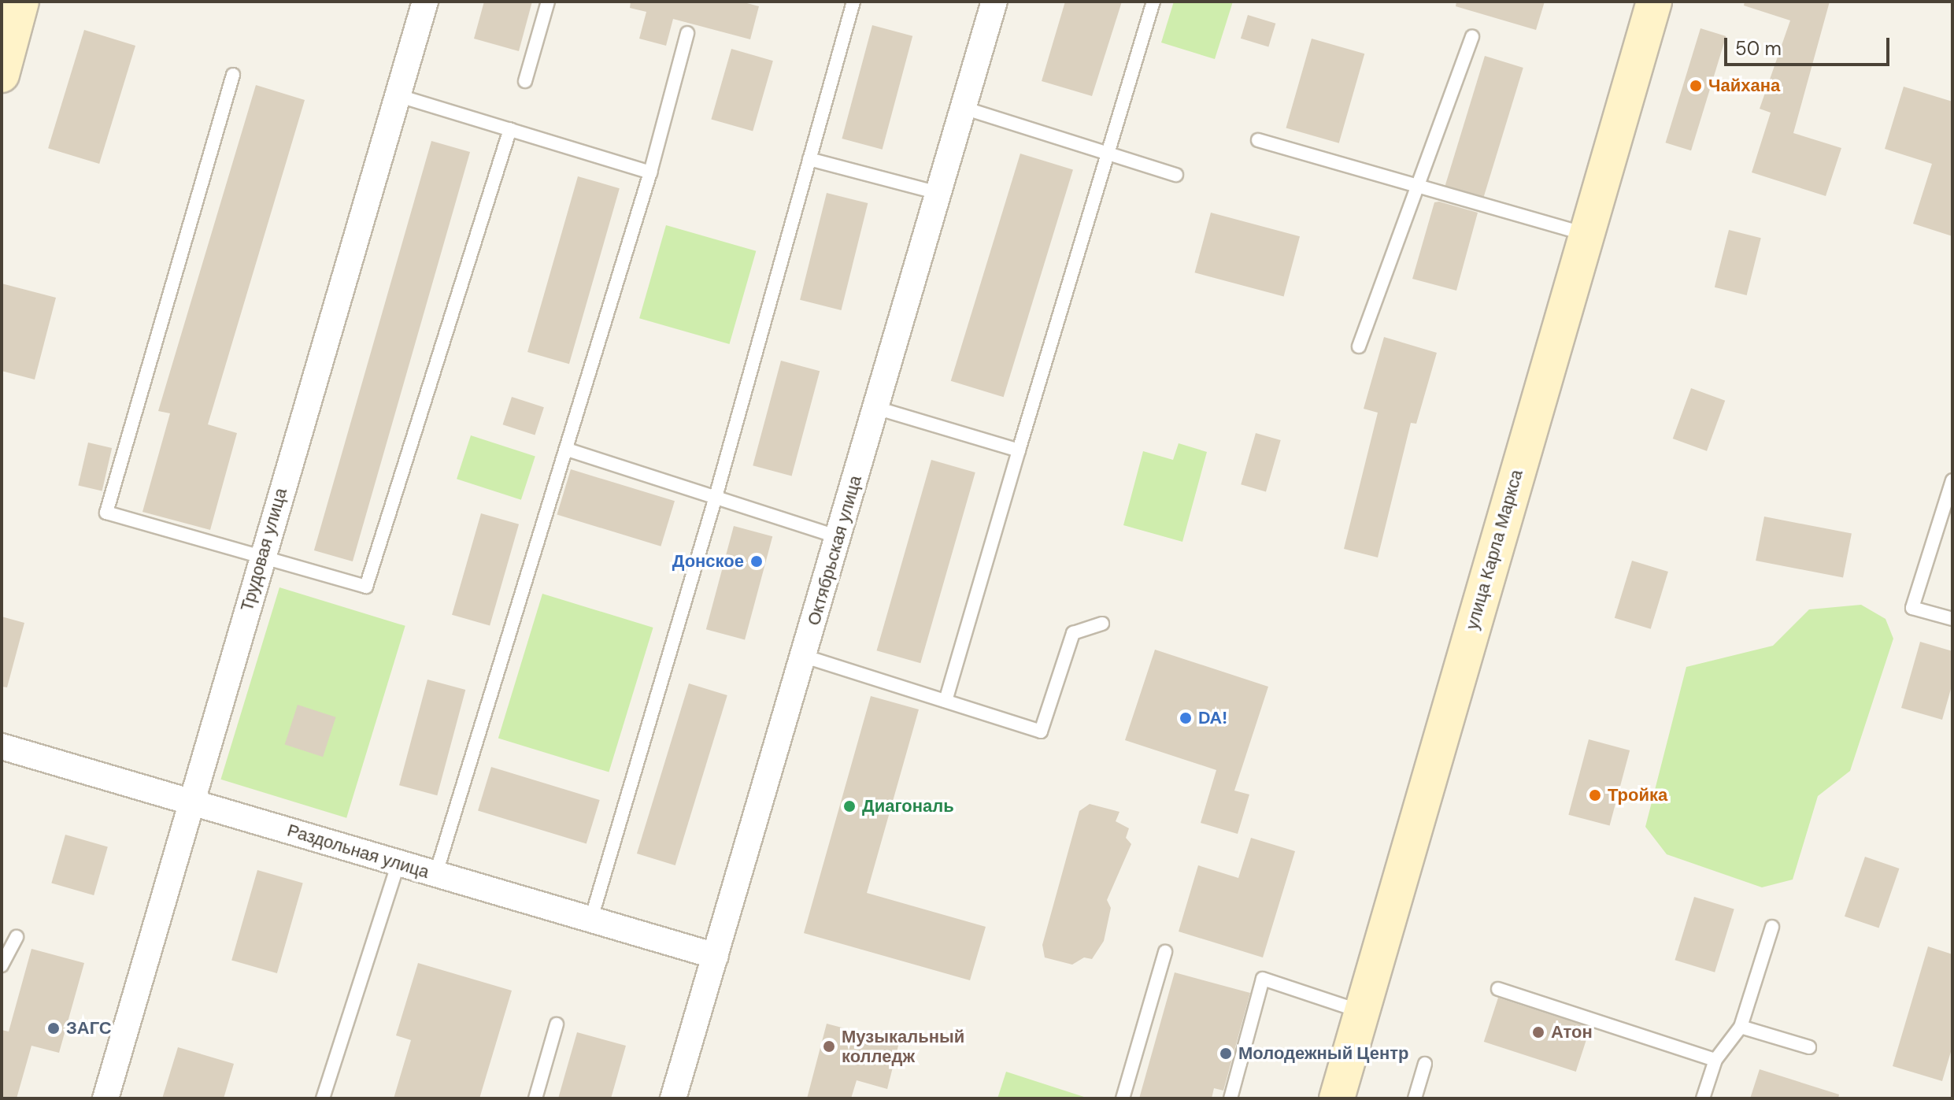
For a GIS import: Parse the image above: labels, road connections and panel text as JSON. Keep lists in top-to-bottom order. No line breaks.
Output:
{"streets":{"main road":["улица Карла Маркса"],"street":["Трудовая улица","Октябрьская улица","Раздольная улица"]},"crossings":[["Трудовая улица","Раздольная улица"],["Октябрьская улица","Раздольная улица"]],"places":["Чайхана","Донское","DA!","Тройка","Диагональ","ЗАГС","Атон","Музыкальный колледж","Молодежный Центр"],"scale_bar":"50 m"}
